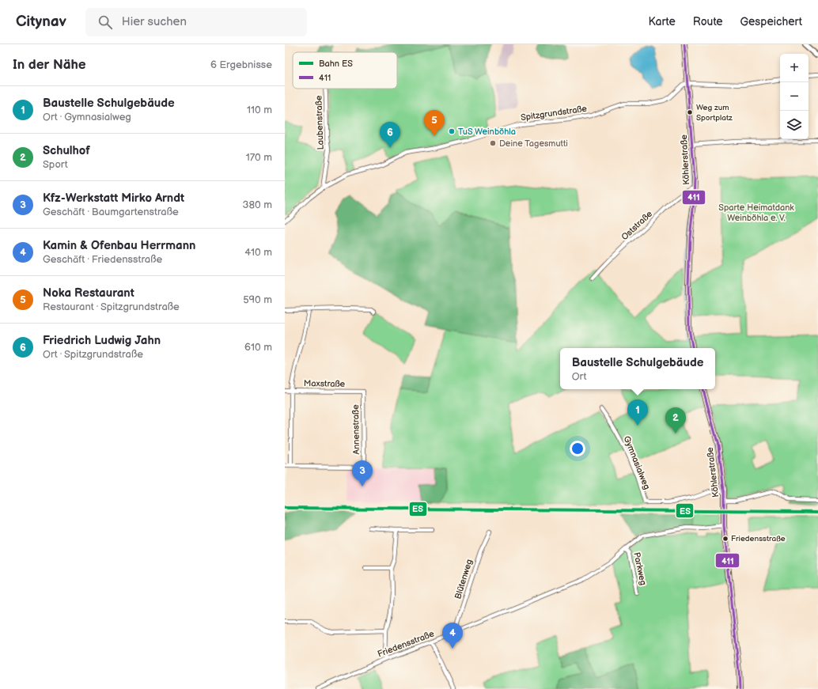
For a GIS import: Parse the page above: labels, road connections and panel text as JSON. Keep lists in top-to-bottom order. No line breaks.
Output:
{"streets":{"street":["Spitzgrundstraße","Laubenstraße","Köhlerstraße","Oststraße","Maxstraße","Annenstraße","Gymnasialweg","Parkweg","Blütenweg","Friedensstraße"]},"crossings":[["Spitzgrundstraße","Laubenstraße"],["Spitzgrundstraße","Köhlerstraße"],["Köhlerstraße","Oststraße"],["Köhlerstraße","Gymnasialweg"],["Köhlerstraße","Friedensstraße"],["Maxstraße","Annenstraße"],["Parkweg","Friedensstraße"],["Blütenweg","Friedensstraße"]],"parks":["Sparte Heimatdank Weinböhla e. V."],"places":["Weg zum Sportplatz","TuS Weinböhla","Deine Tagesmutti","Friedensstraße"],"lines":["transit line 411","rail line ES"],"legend":["Bahn ES","411"],"page":{"header":"Citynav","search":"Hier suchen","nav":["Karte","Route","Gespeichert"],"heading":["In der Nähe","6 Ergebnisse"],"map_buttons":["+","−"],"list":[{"mark":"1","name":"Baustelle Schulgebäude","note":"Ort · Gymnasialweg","value":"110 m"},{"mark":"2","name":"Schulhof","note":"Sport","value":"170 m"},{"mark":"3","name":"Kfz-Werkstatt Mirko Arndt","note":"Geschäft · Baumgartenstraße","value":"380 m"},{"mark":"4","name":"Kamin & Ofenbau Herrmann","note":"Geschäft · Friedensstraße","value":"410 m"},{"mark":"5","name":"Noka Restaurant","note":"Restaurant · Spitzgrundstraße","value":"590 m"},{"mark":"6","name":"Friedrich Ludwig Jahn","note":"Ort · Spitzgrundstraße","value":"610 m"}],"pins":["5","6","1","2","3","4"],"popup":["Baustelle Schulgebäude","Ort"]}}
